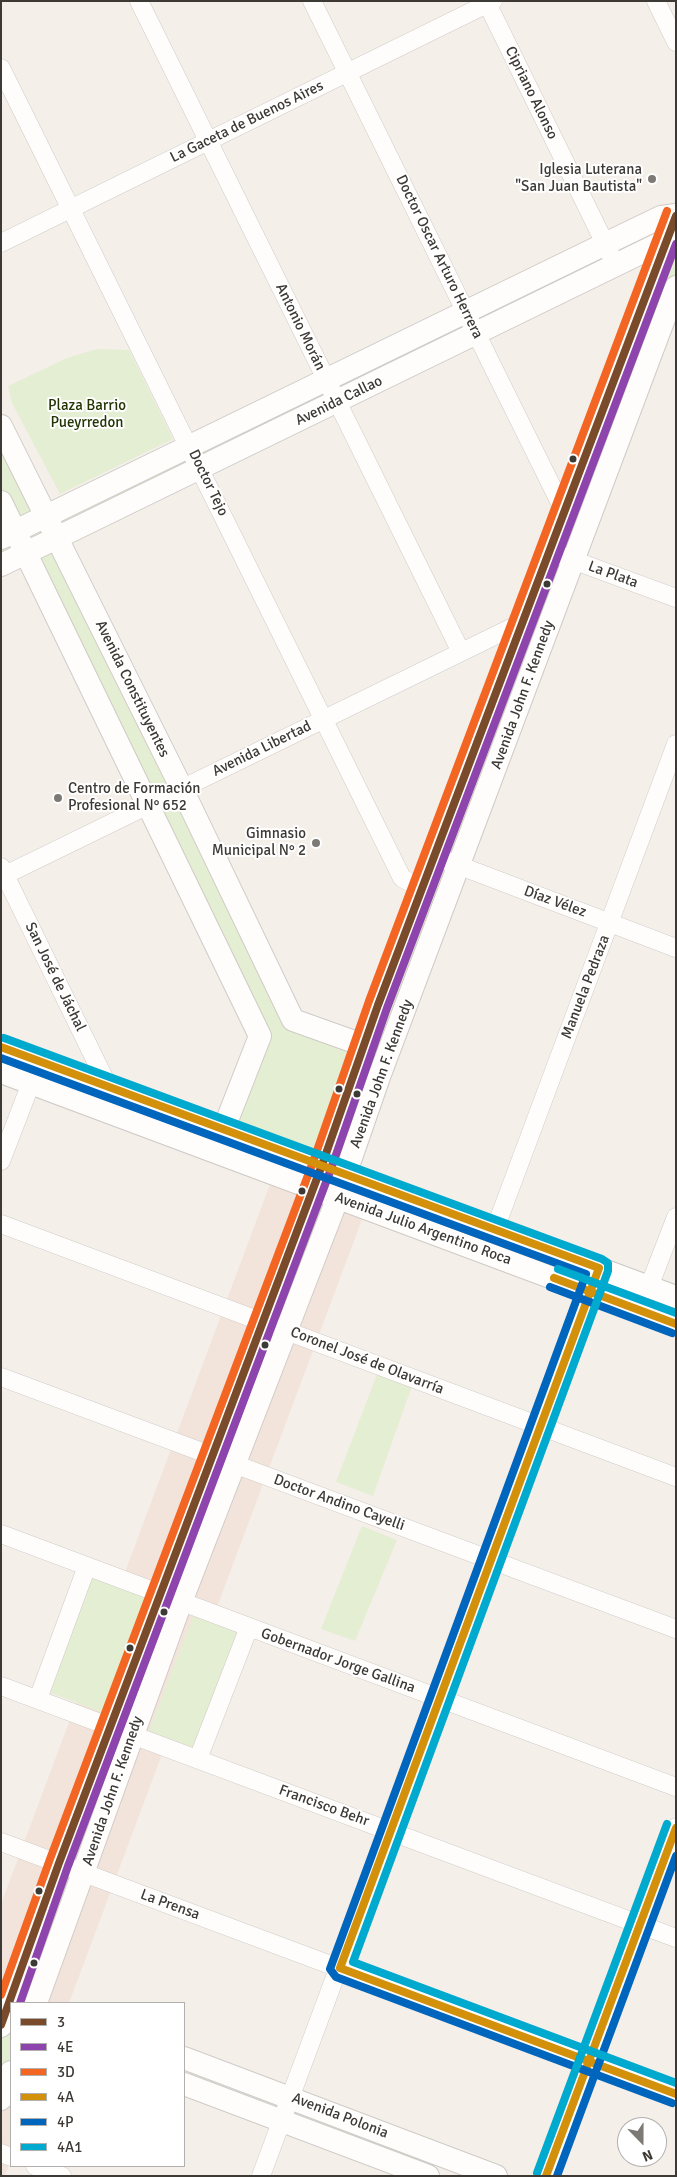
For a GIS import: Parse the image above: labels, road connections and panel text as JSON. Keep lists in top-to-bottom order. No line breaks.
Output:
{"streets":{"main road":["Avenida Callao","Avenida Constituyentes","Avenida John F. Kennedy","Avenida Julio Argentino Roca","Avenida Polonia"],"street":["Cipriano Alonso","La Gaceta de Buenos Aires","Doctor Oscar Arturo Herrera","Antonio Morán","Doctor Tejo","La Plata","Avenida Libertad","Díaz Vélez","San José de Jáchal","Manuela Pedraza","Coronel José de Olavarría","Doctor Andino Cayelli","Gobernador Jorge Gallina","Francisco Behr","La Prensa"]},"crossings":[["Cipriano Alonso","La Gaceta de Buenos Aires"],["Cipriano Alonso","Avenida Callao"],["La Gaceta de Buenos Aires","Doctor Oscar Arturo Herrera"],["La Gaceta de Buenos Aires","Antonio Morán"],["La Gaceta de Buenos Aires","Doctor Tejo"],["Doctor Oscar Arturo Herrera","Avenida Callao"],["Doctor Oscar Arturo Herrera","Avenida John F. Kennedy"],["Antonio Morán","Avenida Callao"],["Antonio Morán","Avenida Libertad"],["Avenida Callao","Doctor Tejo"],["Avenida Callao","Avenida Constituyentes"],["Avenida Callao","Avenida John F. Kennedy"],["Doctor Tejo","Avenida John F. Kennedy"],["Doctor Tejo","Avenida Libertad"],["La Plata","Avenida John F. Kennedy"],["Avenida Constituyentes","Avenida Libertad"],["Avenida John F. Kennedy","Avenida Libertad"],["Avenida John F. Kennedy","Díaz Vélez"],["Avenida John F. Kennedy","Avenida Julio Argentino Roca"],["Avenida John F. Kennedy","Coronel José de Olavarría"],["Avenida John F. Kennedy","Doctor Andino Cayelli"],["Avenida John F. Kennedy","Gobernador Jorge Gallina"],["Avenida John F. Kennedy","Francisco Behr"],["Avenida John F. Kennedy","La Prensa"],["Avenida Libertad","San José de Jáchal"],["Díaz Vélez","Manuela Pedraza"],["San José de Jáchal","Avenida Julio Argentino Roca"],["Manuela Pedraza","Avenida Julio Argentino Roca"]],"parks":["Plaza Barrio Pueyrredon"],"places":["Iglesia Luterana \"San Juan Bautista\"","Centro de Formación Profesional N° 652","Gimnasio Municipal N° 2"],"lines":["transit line 3D","transit line 3","transit line 4E","transit line 4A1","transit line 4A","transit line 4P"],"legend":["3","4E","3D","4A","4P","4A1"],"north":"bottom"}
